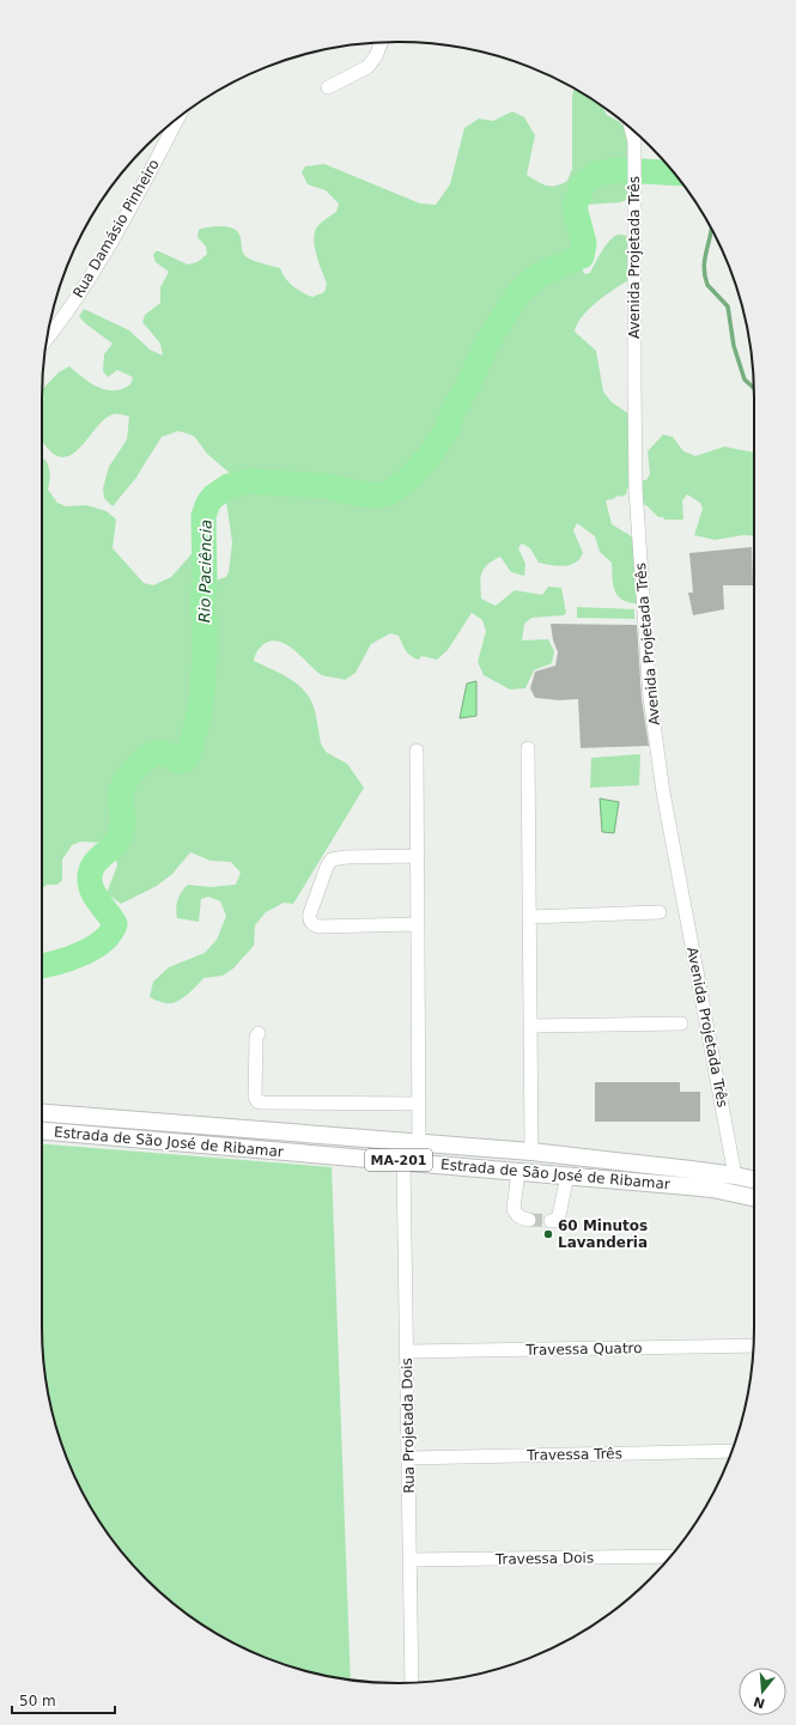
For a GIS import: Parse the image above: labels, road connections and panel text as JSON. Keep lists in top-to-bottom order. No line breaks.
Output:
{"streets":{"main road":["Estrada de São José de Ribamar","MA-201"],"street":["Rua Damásio Pinheiro","Avenida Projetada Três","Travessa Quatro","Rua Projetada Dois","Travessa Três","Travessa Dois"]},"crossings":[["Avenida Projetada Três","Estrada de São José de Ribamar"],["Estrada de São José de Ribamar","Rua Projetada Dois"],["Travessa Quatro","Rua Projetada Dois"],["Rua Projetada Dois","Travessa Três"],["Rua Projetada Dois","Travessa Dois"]],"water":["Rio Paciência"],"places":["60 Minutos Lavanderia"],"scale_bar":"50 m","north":"bottom"}
